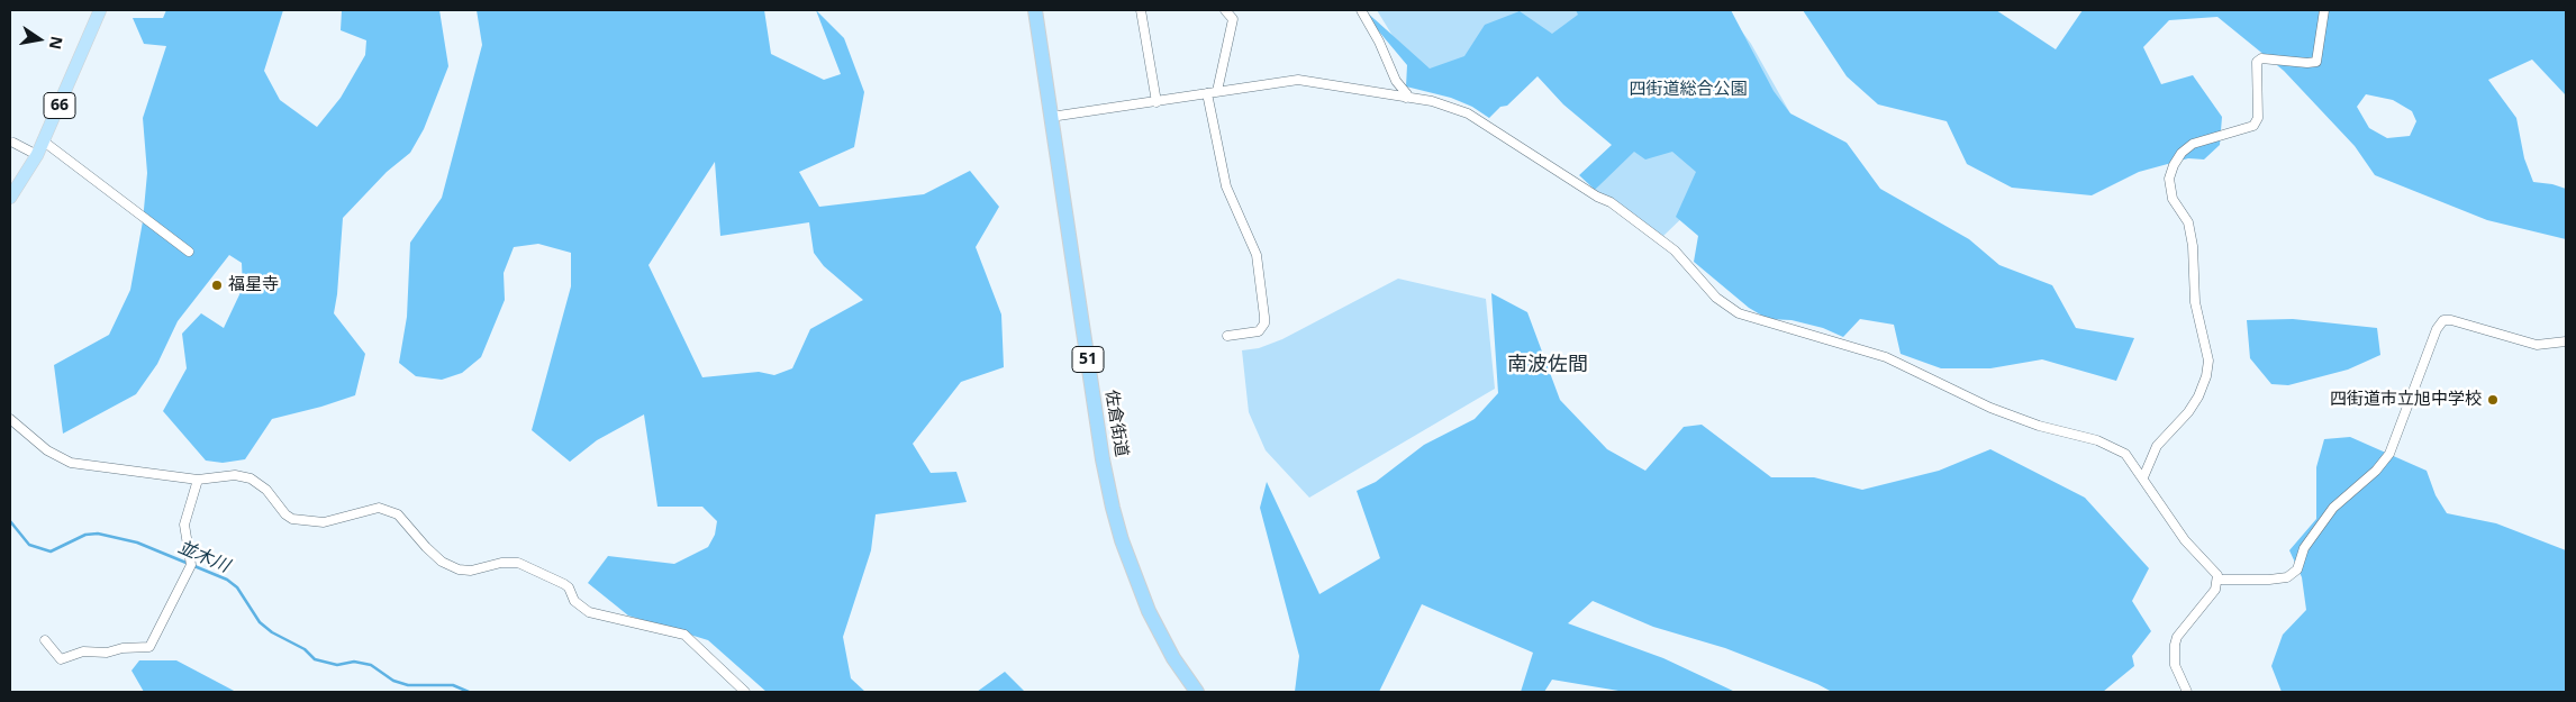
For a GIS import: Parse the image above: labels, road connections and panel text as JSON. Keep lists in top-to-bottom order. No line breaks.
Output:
{"streets":{"highway":["51","佐倉街道"],"main road":["66"]},"districts":["南波佐間"],"water":["並木川"],"parks":["四街道総合公園"],"places":["福星寺","四街道市立旭中学校"],"north":"right"}
